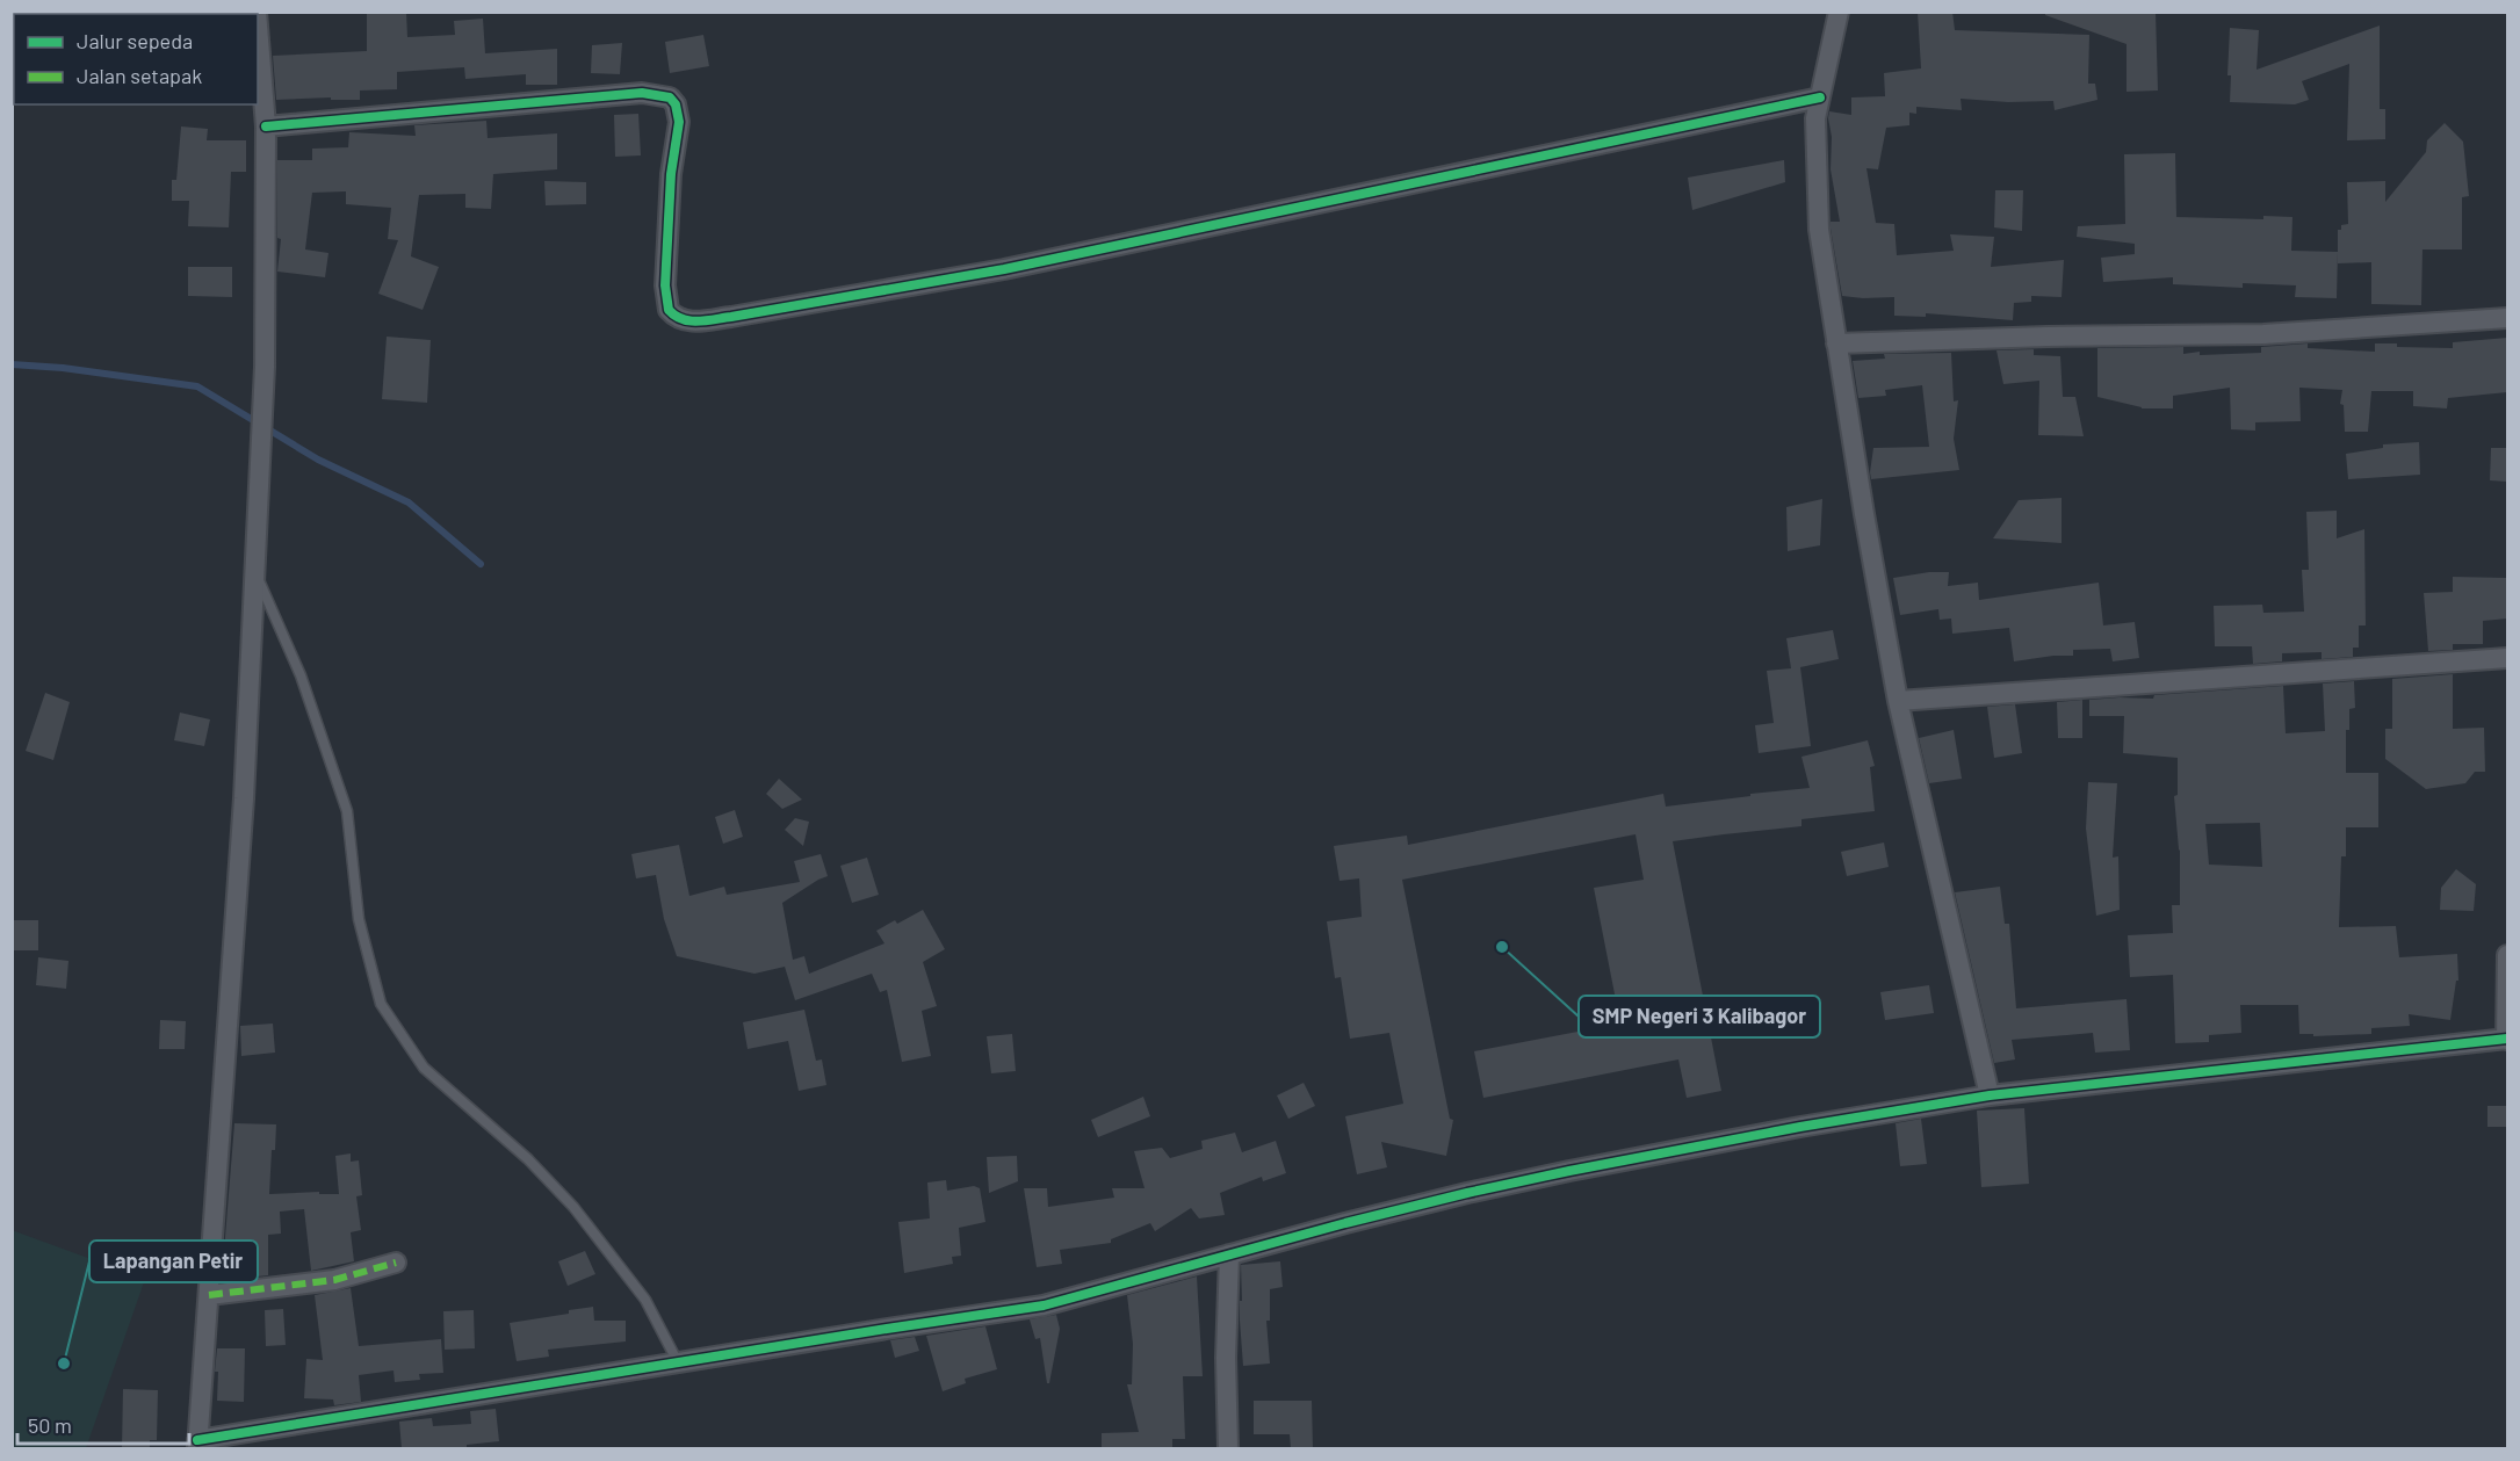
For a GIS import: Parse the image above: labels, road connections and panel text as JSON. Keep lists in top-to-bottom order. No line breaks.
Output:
{"places":["SMP Negeri 3 Kalibagor","Lapangan Petir"],"legend":["Jalur sepeda","Jalan setapak"],"scale_bar":"50 m"}
